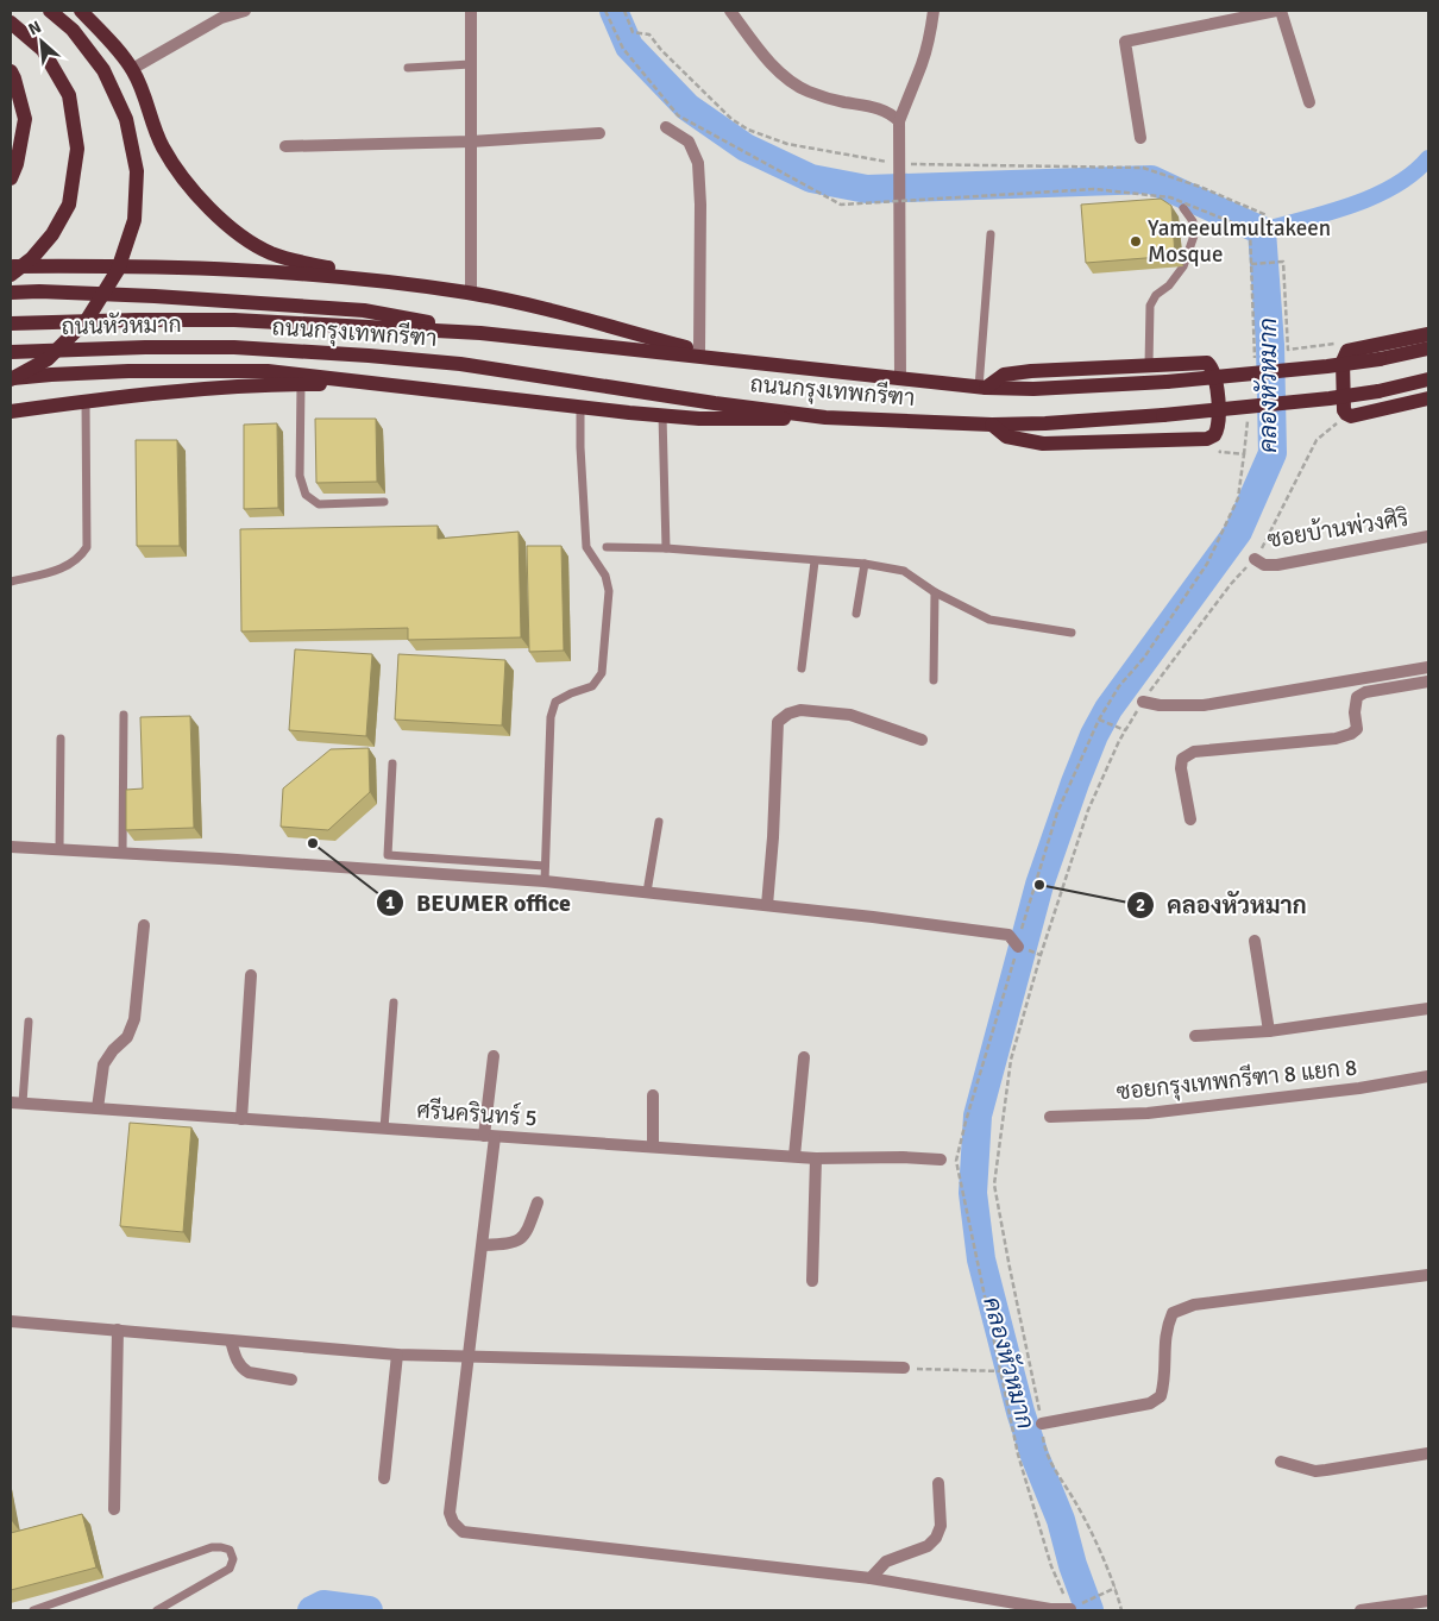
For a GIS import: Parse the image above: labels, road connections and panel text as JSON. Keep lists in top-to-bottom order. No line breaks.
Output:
{"streets":{"main road":["ถนนหัวหมาก","ถนนกรุงเทพกรีฑา"],"street":["ซอยบ้านพ่วงศิริ","ซอยกรุงเทพกรีฑา 8 แยก 8","ศรีนครินทร์ 5"]},"crossings":[["ถนนหัวหมาก","ถนนกรุงเทพกรีฑา"]],"water":["คลองหัวหมาก"],"places":["Yameeulmultakeen Mosque","BEUMER office","คลองหัวหมาก"],"north":"top left"}
